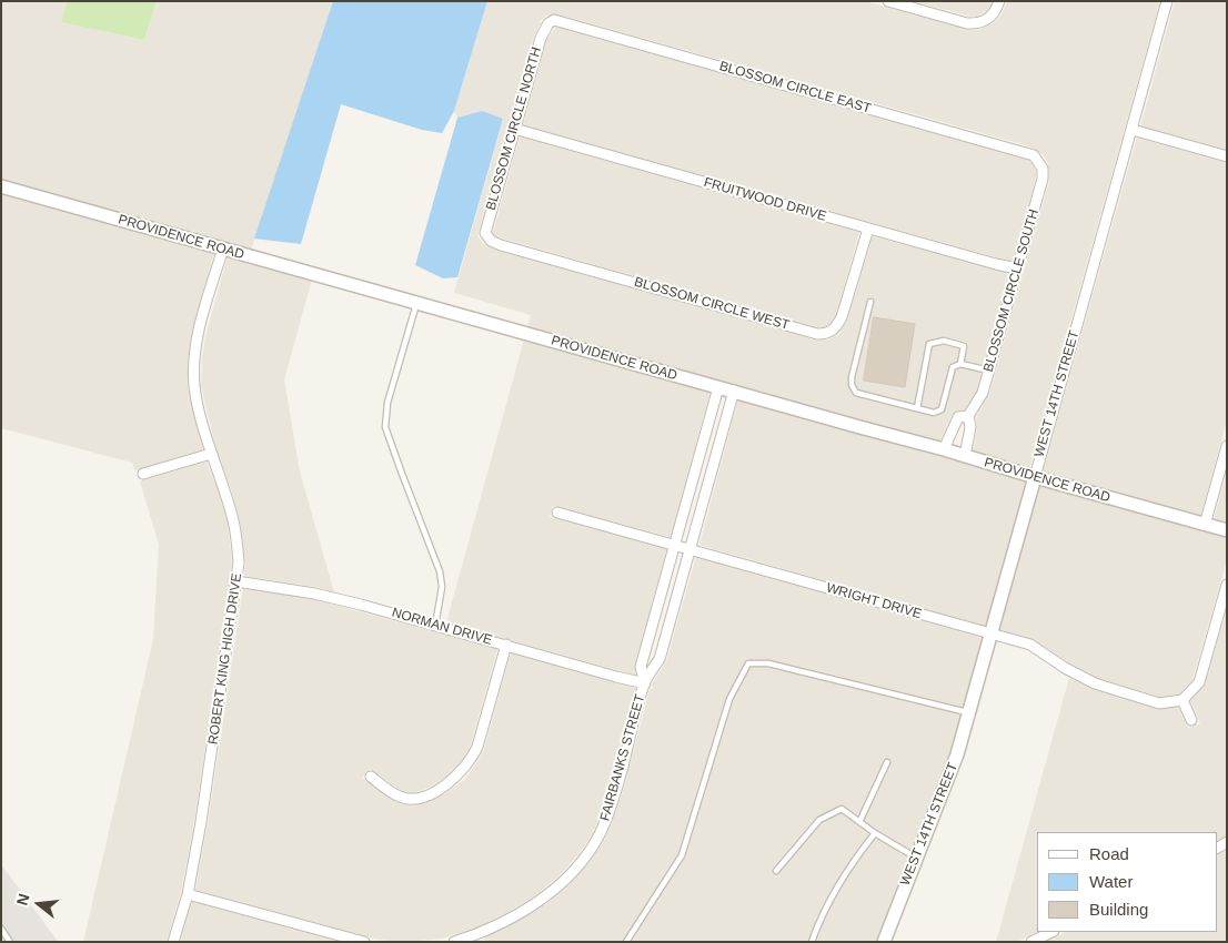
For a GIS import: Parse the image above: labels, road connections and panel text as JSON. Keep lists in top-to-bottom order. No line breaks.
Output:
{"streets":{"street":["BLOSSOM CIRCLE EAST","BLOSSOM CIRCLE NORTH","FRUITWOOD DRIVE","PROVIDENCE ROAD","BLOSSOM CIRCLE SOUTH","BLOSSOM CIRCLE WEST","WEST 14TH STREET","WRIGHT DRIVE","NORMAN DRIVE","ROBERT KING HIGH DRIVE","FAIRBANKS STREET"]},"crossings":[["BLOSSOM CIRCLE EAST","BLOSSOM CIRCLE NORTH"],["BLOSSOM CIRCLE EAST","BLOSSOM CIRCLE SOUTH"],["BLOSSOM CIRCLE NORTH","FRUITWOOD DRIVE"],["BLOSSOM CIRCLE NORTH","BLOSSOM CIRCLE WEST"],["FRUITWOOD DRIVE","BLOSSOM CIRCLE SOUTH"],["FRUITWOOD DRIVE","BLOSSOM CIRCLE WEST"],["PROVIDENCE ROAD","BLOSSOM CIRCLE SOUTH"],["PROVIDENCE ROAD","WEST 14TH STREET"],["PROVIDENCE ROAD","ROBERT KING HIGH DRIVE"],["PROVIDENCE ROAD","FAIRBANKS STREET"],["WEST 14TH STREET","WRIGHT DRIVE"],["WRIGHT DRIVE","FAIRBANKS STREET"],["NORMAN DRIVE","ROBERT KING HIGH DRIVE"],["NORMAN DRIVE","FAIRBANKS STREET"]],"legend":["Road","Water","Building"],"north":"left"}
